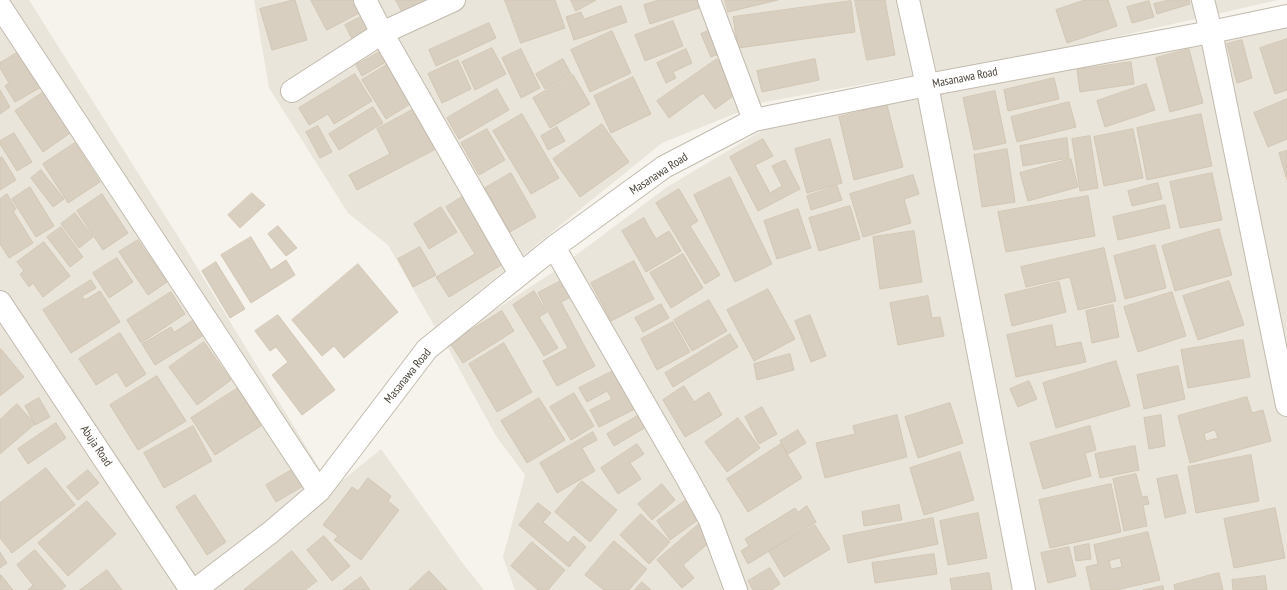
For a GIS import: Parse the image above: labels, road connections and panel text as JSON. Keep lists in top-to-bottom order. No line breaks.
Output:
{"streets":{"street":["Masanawa Road","Abuja Road"]}}
